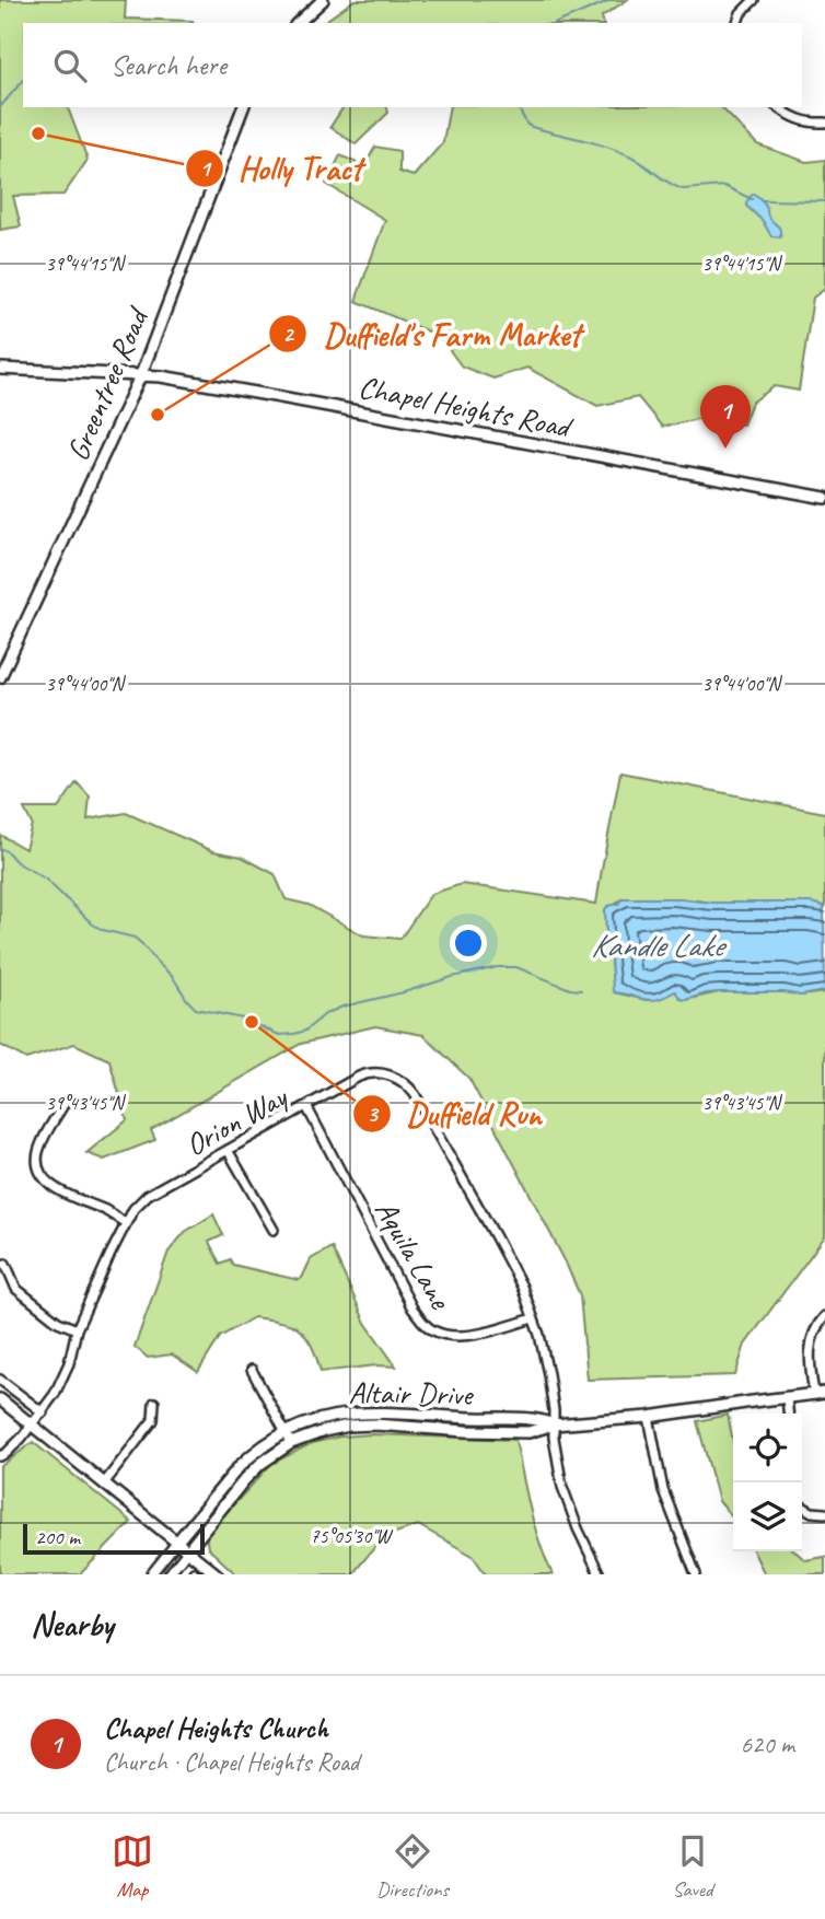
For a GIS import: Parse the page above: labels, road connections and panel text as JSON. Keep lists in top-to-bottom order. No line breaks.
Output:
{"streets":{"street":["Greentree Road","Chapel Heights Road","Orion Way","Aquila Lane","Altair Drive"]},"crossings":[["Greentree Road","Chapel Heights Road"],["Orion Way","Aquila Lane"],["Orion Way","Altair Drive"]],"water":["Kandle Lake"],"places":["Holly Tract","Duffield's Farm Market","Duffield Run"],"scale_bar":"200 m","page":{"search":"Search here","pins":"1","scale":"200 m","heading":"Nearby","list":[{"mark":"1","name":"Chapel Heights Church","note":"Church · Chapel Heights Road","value":"620 m"}],"nav":["Map","Directions","Saved"]},"coordinates":["39°44'15\"N","39°44'00\"N","39°43'45\"N","75°05'30\"W"]}
